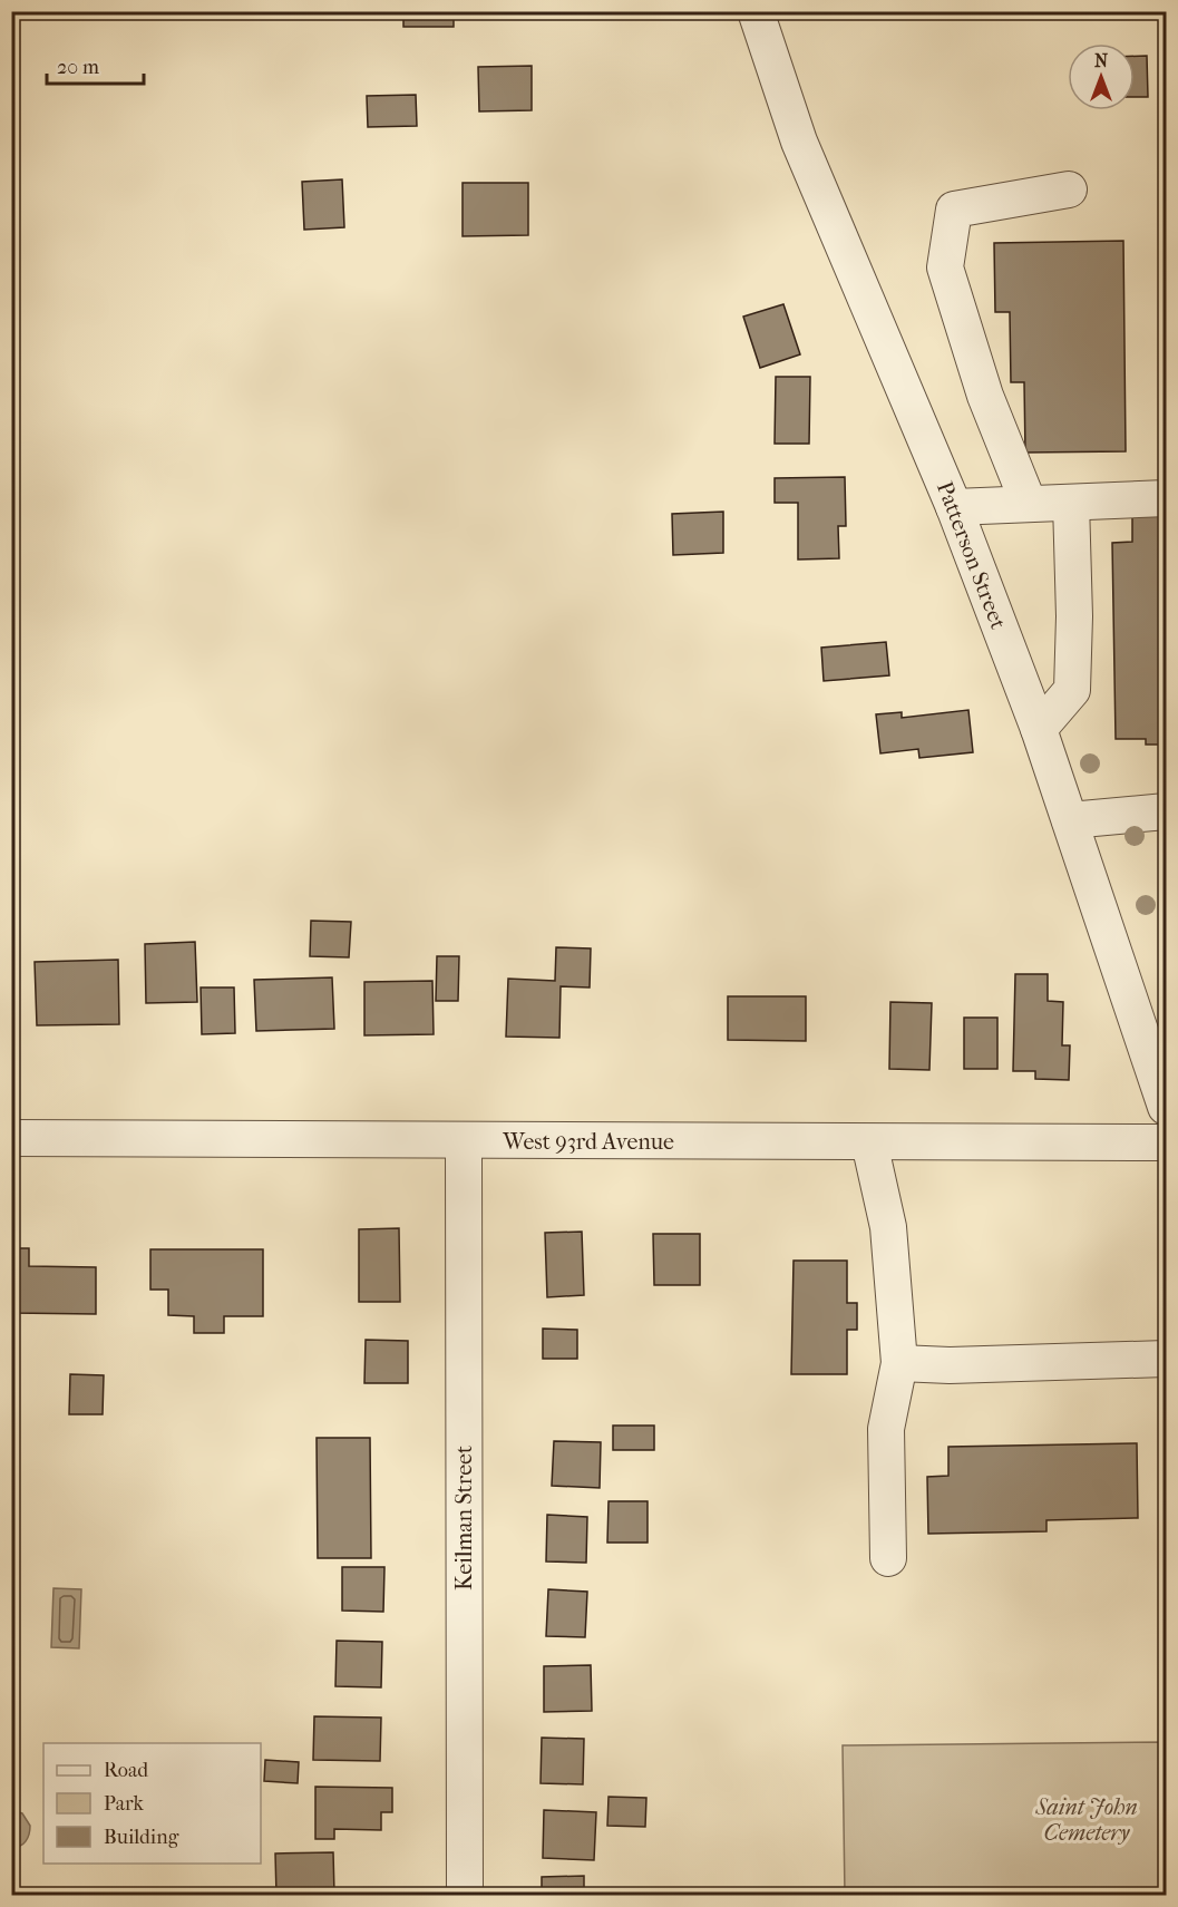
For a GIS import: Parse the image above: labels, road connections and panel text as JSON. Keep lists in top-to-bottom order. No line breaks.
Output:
{"streets":{"street":["Patterson Street","West 93rd Avenue","Keilman Street"]},"crossings":[["West 93rd Avenue","Keilman Street"]],"parks":["Saint John Cemetery"],"legend":["Road","Park","Building"],"scale_bar":"20 m","north":"top"}
